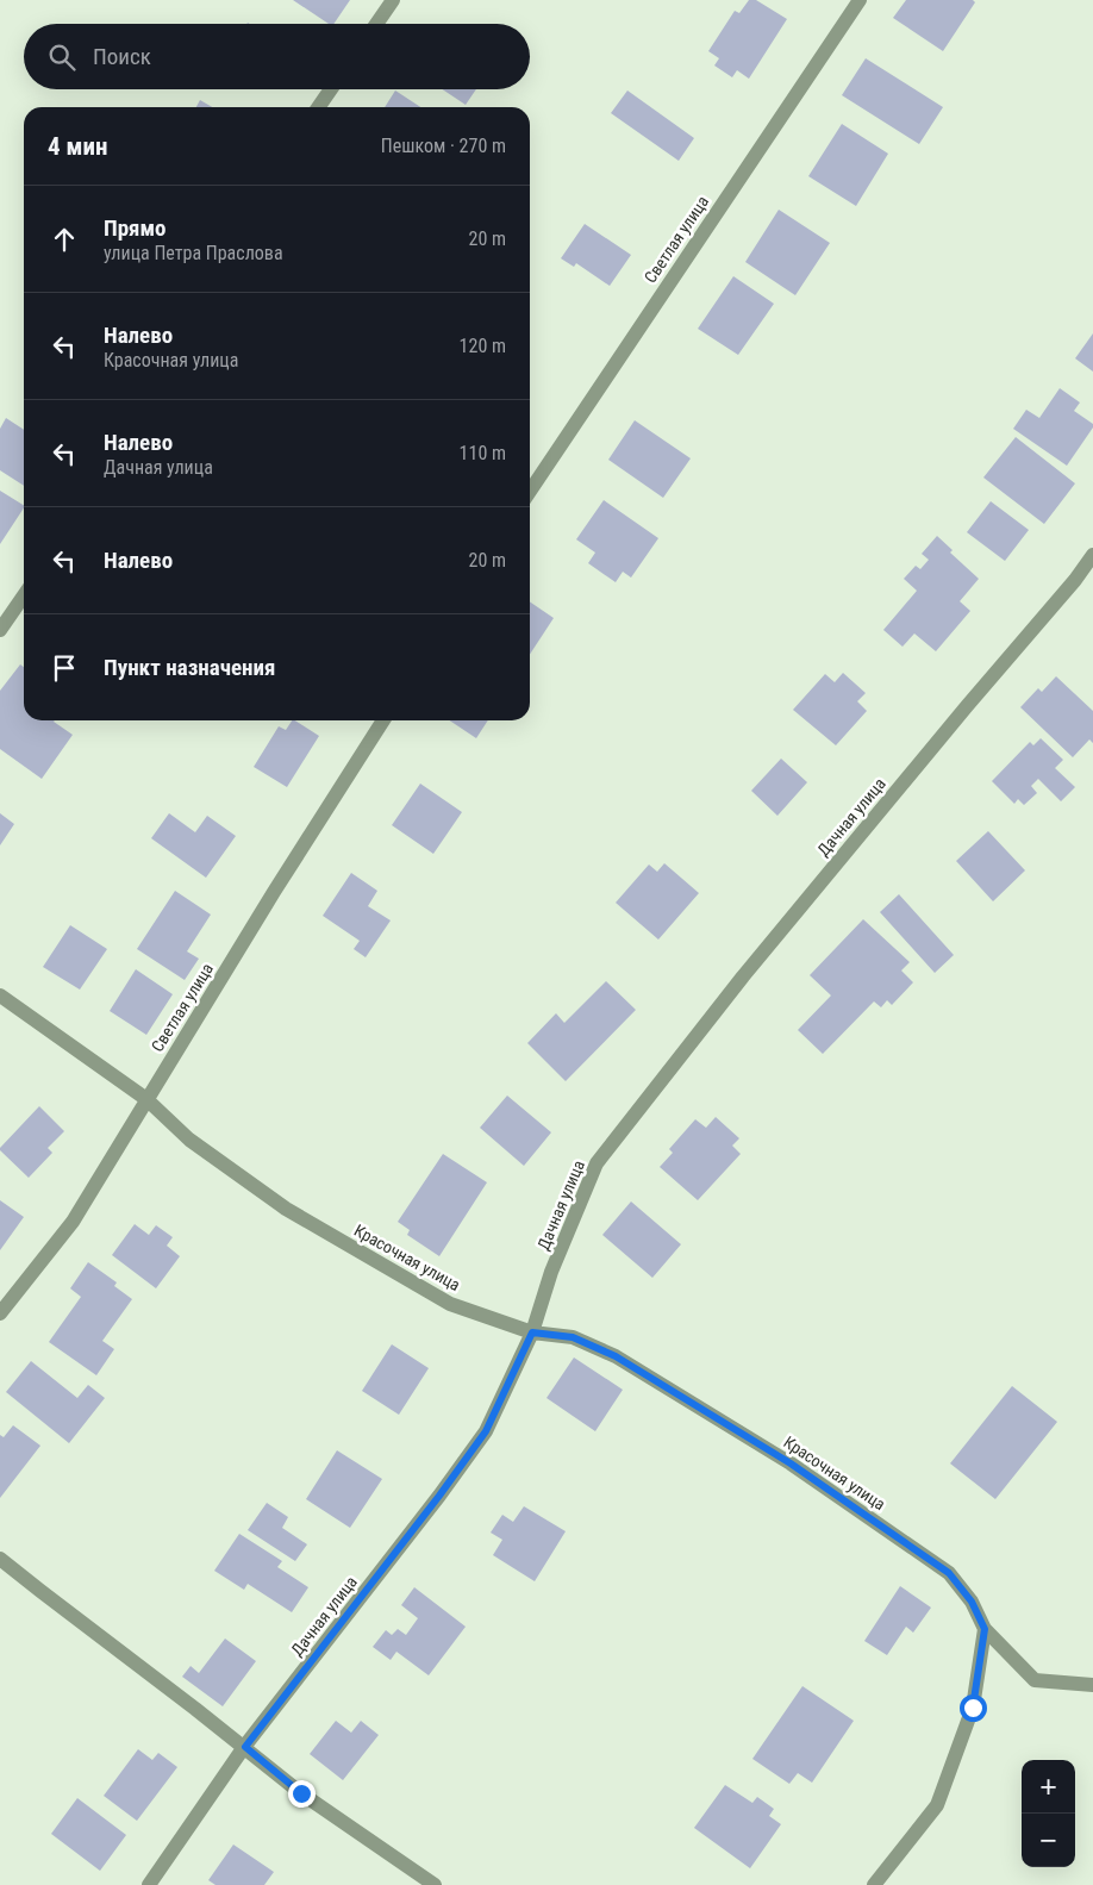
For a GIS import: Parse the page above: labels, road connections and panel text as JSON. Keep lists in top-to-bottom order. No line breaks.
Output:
{"streets":{"street":["Светлая улица","Дачная улица","Красочная улица"]},"crossings":[["Светлая улица","Красочная улица"],["Дачная улица","Красочная улица"]],"page":{"search":"Поиск","heading":["4 мин","Пешком · 270 m"],"list":[["Прямо","улица Петра Праслова","20 m"],["Налево","Красочная улица","120 m"],["Налево","Дачная улица","110 m"],["Налево","20 m"],"Пункт назначения"],"map_buttons":["+","−"]}}
